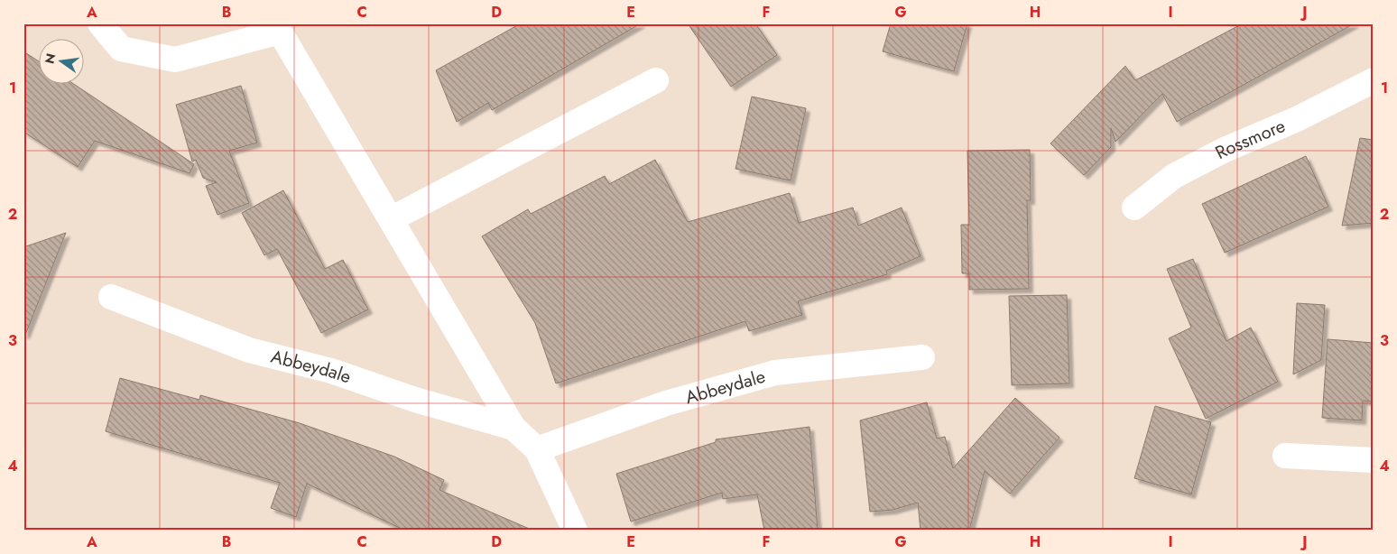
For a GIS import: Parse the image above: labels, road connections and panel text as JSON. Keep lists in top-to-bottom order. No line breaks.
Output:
{"streets":{"street":["Rossmore","Abbeydale"]},"north":"left","grid":{"columns":["A","B","C","D","E","F","G","H","I","J"],"rows":["1","2","3","4"]}}
